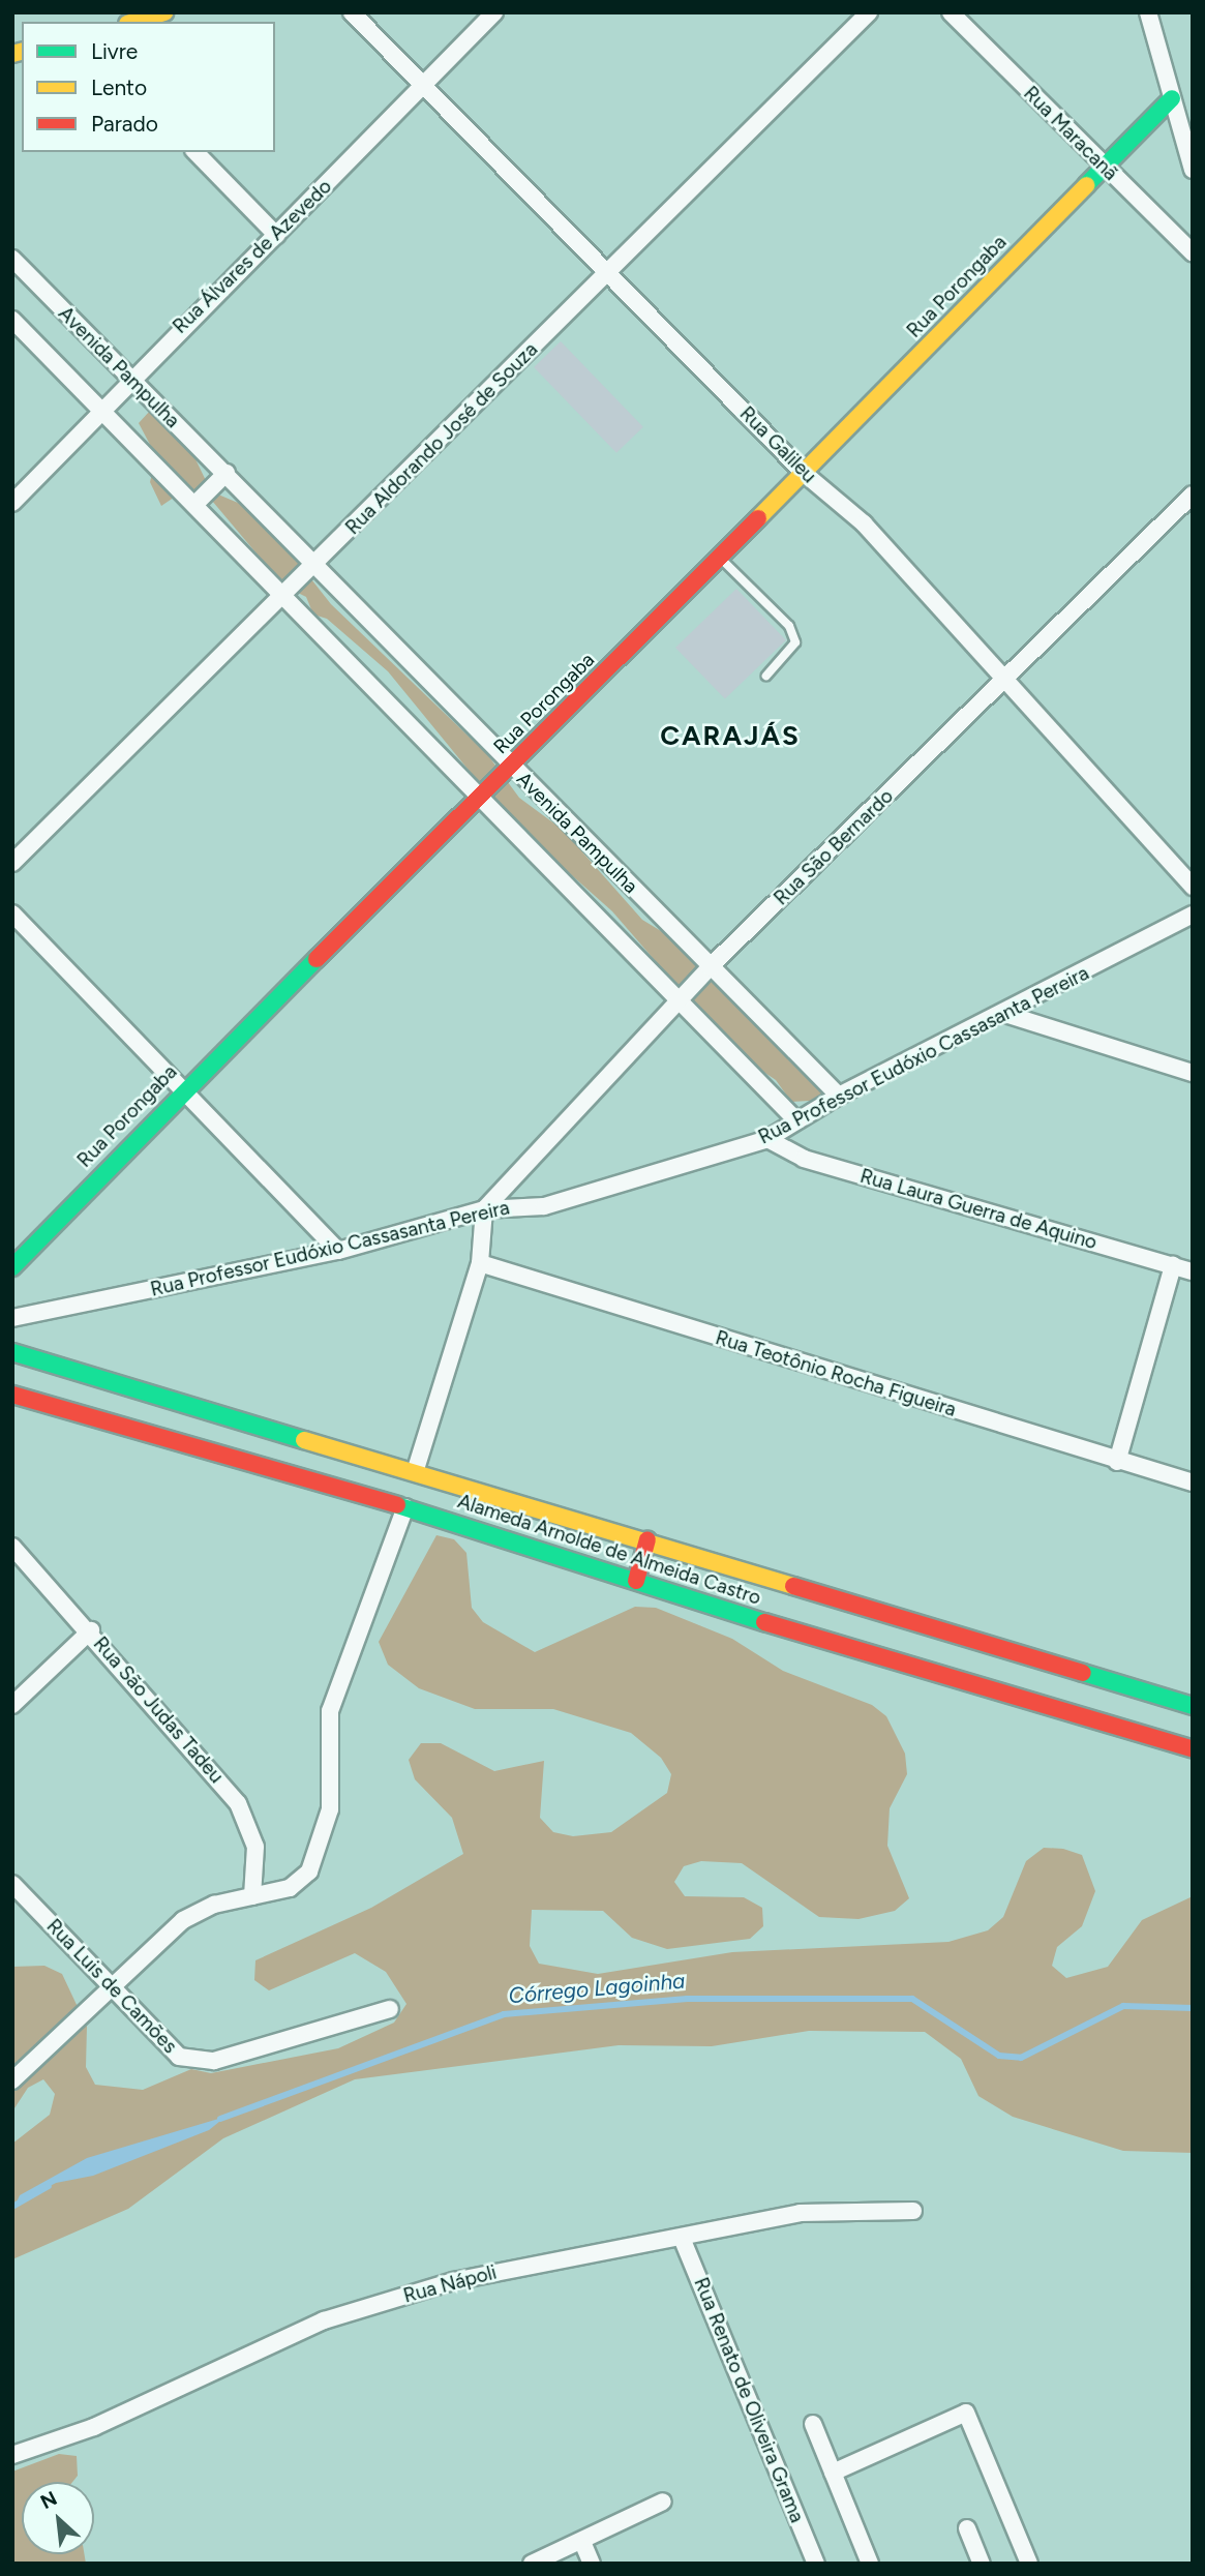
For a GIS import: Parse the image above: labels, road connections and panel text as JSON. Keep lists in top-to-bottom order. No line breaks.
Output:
{"streets":{"main road":["Rua Porongaba","Alameda Arnolde de Almeida Castro"],"street":["Rua Maracanã","Rua Álvares de Azevedo","Avenida Pampulha","Rua Aldorando José de Souza","Rua Galileu","Rua São Bernardo","Rua Professor Eudóxio Cassasanta Pereira","Rua Laura Guerra de Aquino","Rua Teotônio Rocha Figueira","Rua São Judas Tadeu","Rua Luis de Camões","Rua Nápoli","Rua Renato de Oliveira Grama"]},"crossings":[["Rua Maracanã","Rua Porongaba"],["Rua Álvares de Azevedo","Avenida Pampulha"],["Rua Álvares de Azevedo","Rua Galileu"],["Rua Porongaba","Avenida Pampulha"],["Rua Porongaba","Rua Galileu"],["Avenida Pampulha","Rua Aldorando José de Souza"],["Avenida Pampulha","Rua São Bernardo"],["Avenida Pampulha","Rua Professor Eudóxio Cassasanta Pereira"],["Rua Aldorando José de Souza","Rua Galileu"],["Rua Galileu","Rua São Bernardo"],["Rua São Bernardo","Rua Professor Eudóxio Cassasanta Pereira"],["Rua Professor Eudóxio Cassasanta Pereira","Rua Laura Guerra de Aquino"],["Rua Nápoli","Rua Renato de Oliveira Grama"]],"districts":["CARAJÁS"],"water":["Córrego Lagoinha"],"legend":["Livre","Lento","Parado"],"north":"top left"}
